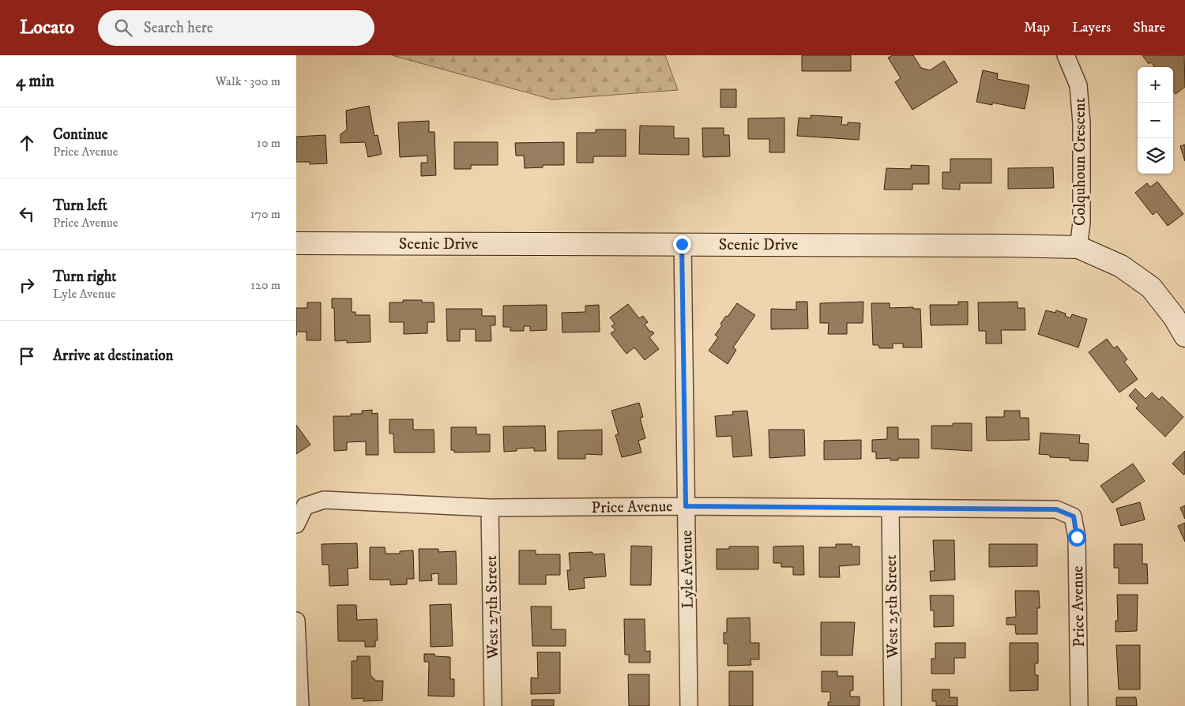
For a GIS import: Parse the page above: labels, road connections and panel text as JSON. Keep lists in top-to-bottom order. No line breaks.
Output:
{"streets":{"street":["Colquhoun Crescent","Scenic Drive","Price Avenue","Lyle Avenue","West 25th Street","West 27th Street"]},"crossings":[["Colquhoun Crescent","Scenic Drive"],["Scenic Drive","Lyle Avenue"],["Price Avenue","Lyle Avenue"],["Price Avenue","West 25th Street"],["Price Avenue","West 27th Street"]],"page":{"header":"Locato","search":"Search here","nav":["Map","Layers","Share"],"heading":["4 min","Walk · 300 m"],"map_buttons":["+","−"],"list":[["Continue","Price Avenue","10 m"],["Turn left","Price Avenue","170 m"],["Turn right","Lyle Avenue","120 m"],"Arrive at destination"]}}
